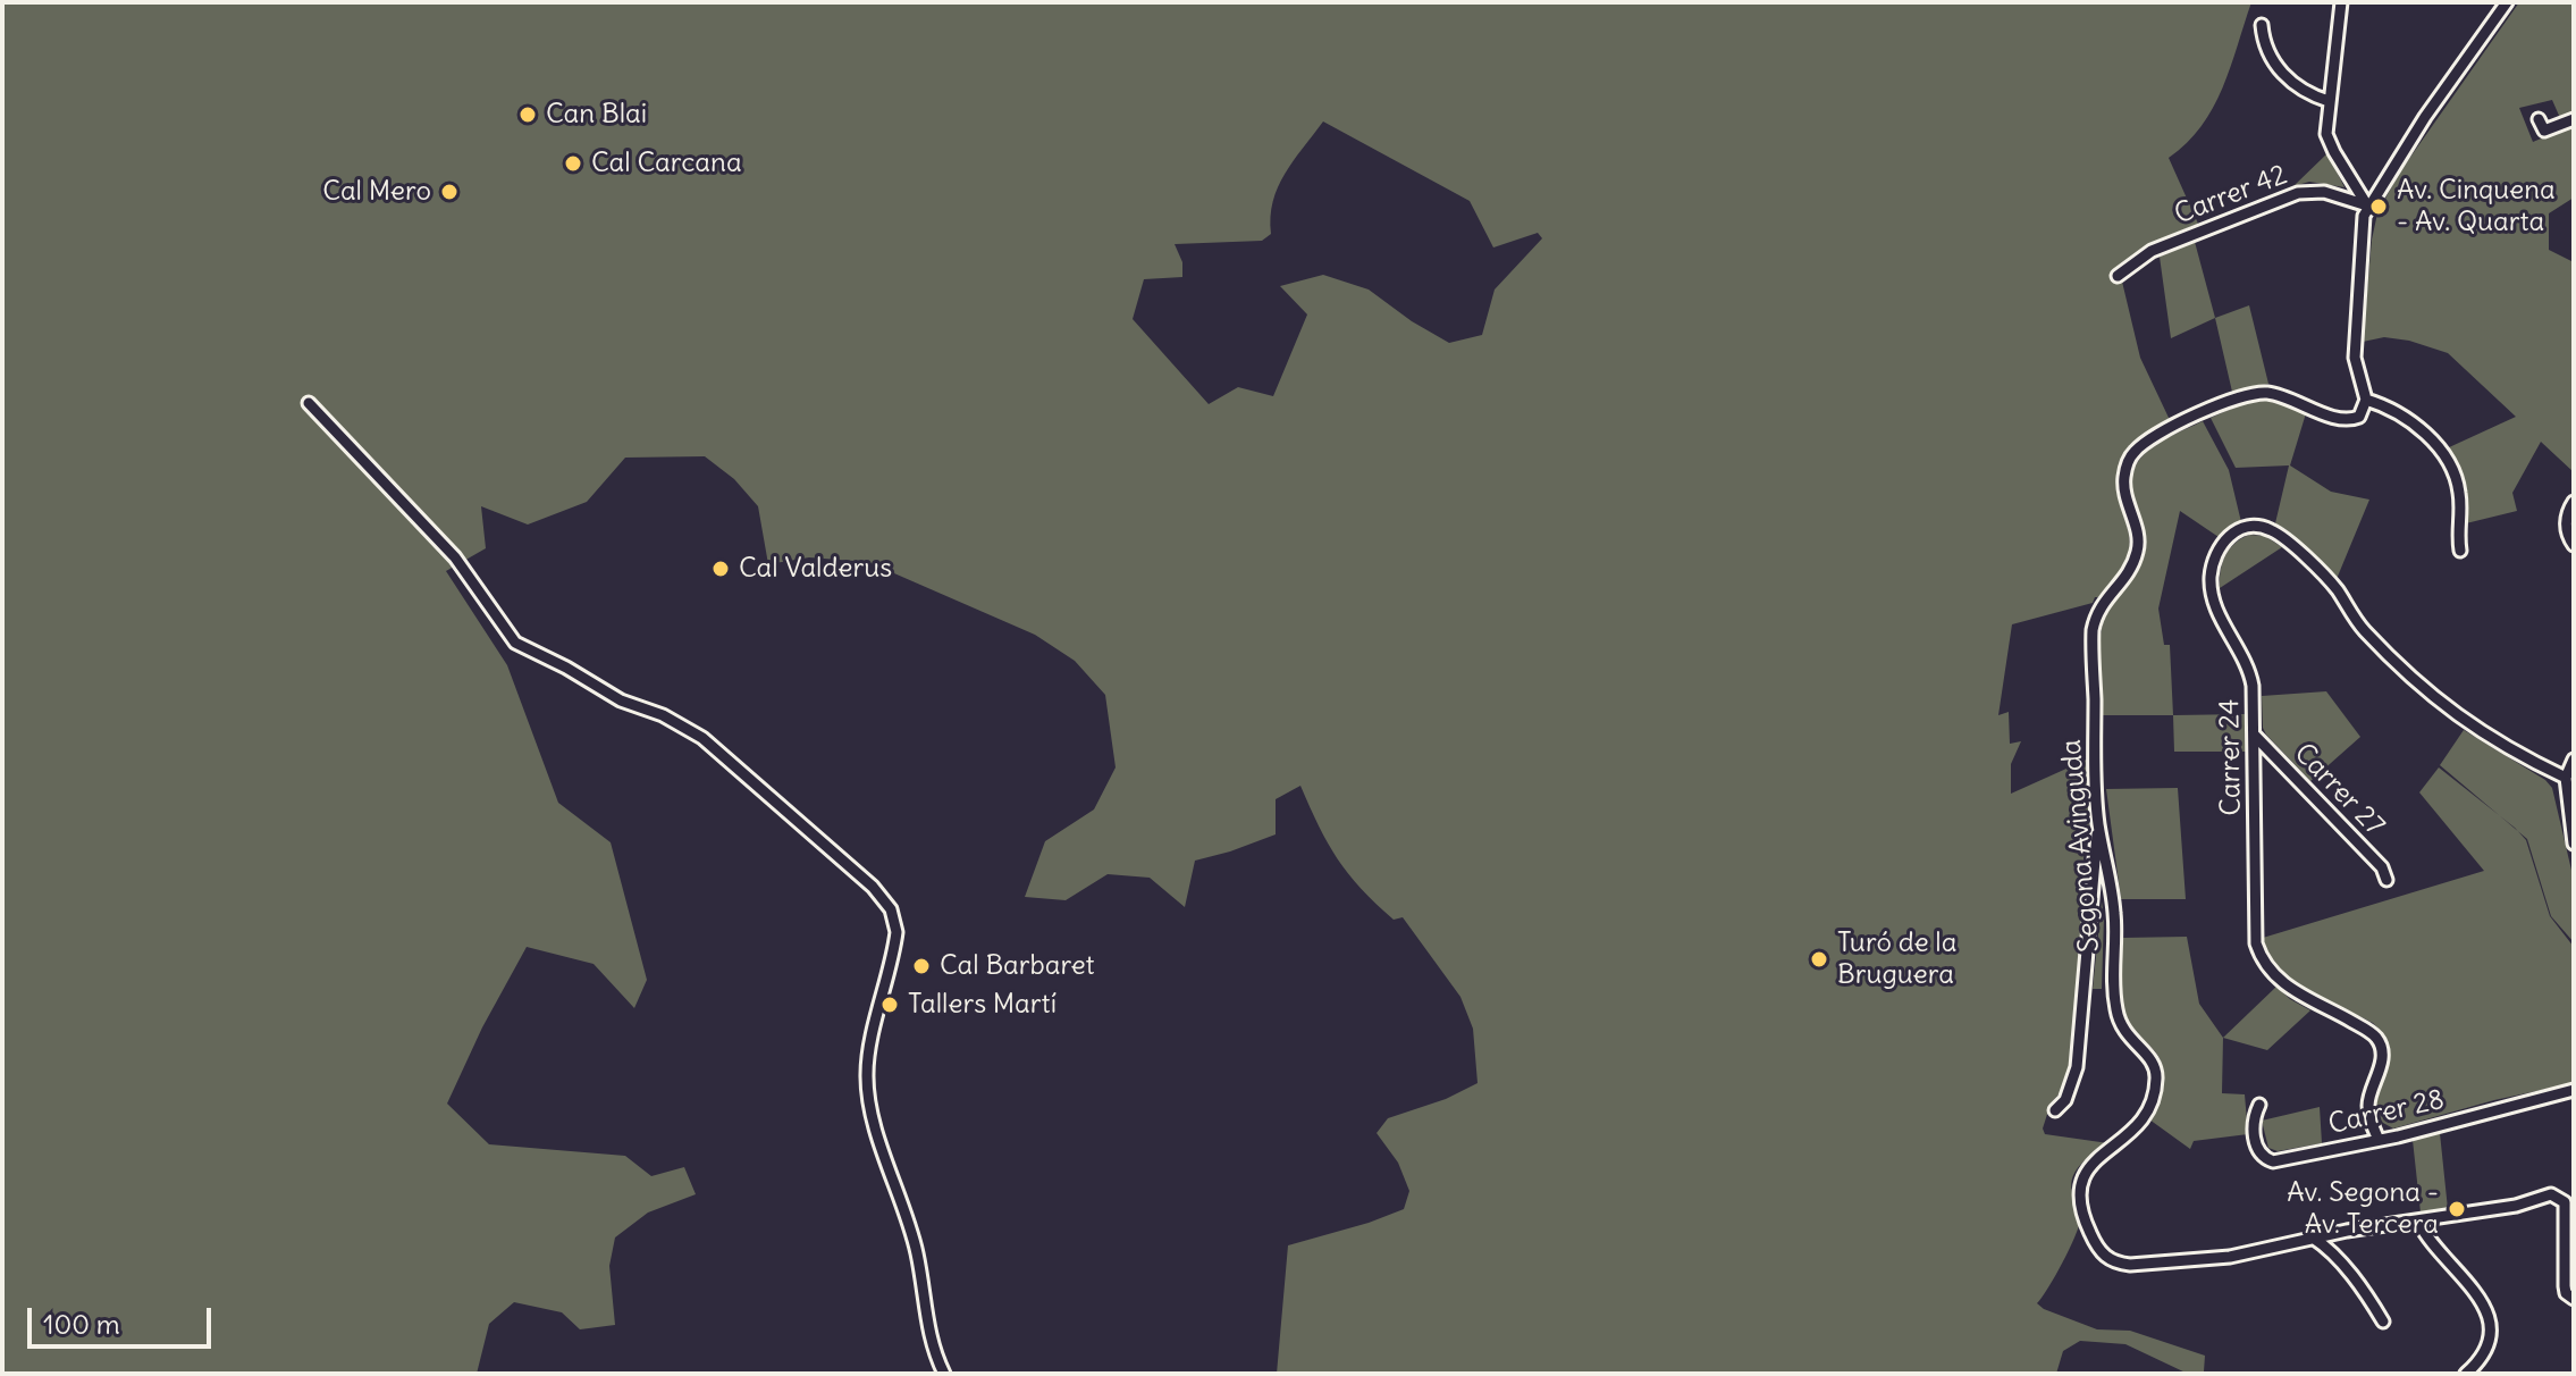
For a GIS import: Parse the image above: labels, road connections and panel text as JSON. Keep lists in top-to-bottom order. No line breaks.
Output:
{"streets":{"street":["Carrer 42","Carrer 24","Carrer 27","Segona Avinguda","Carrer 28"]},"crossings":[["Carrer 24","Carrer 27"],["Carrer 24","Carrer 28"]],"places":["Can Blai","Cal Carcana","Cal Mero","Av. Cinquena - Av. Quarta","Cal Valderus","Turó de la Bruguera","Cal Barbaret","Tallers Martí","Av. Segona - Av. Tercera"],"scale_bar":"100 m"}
